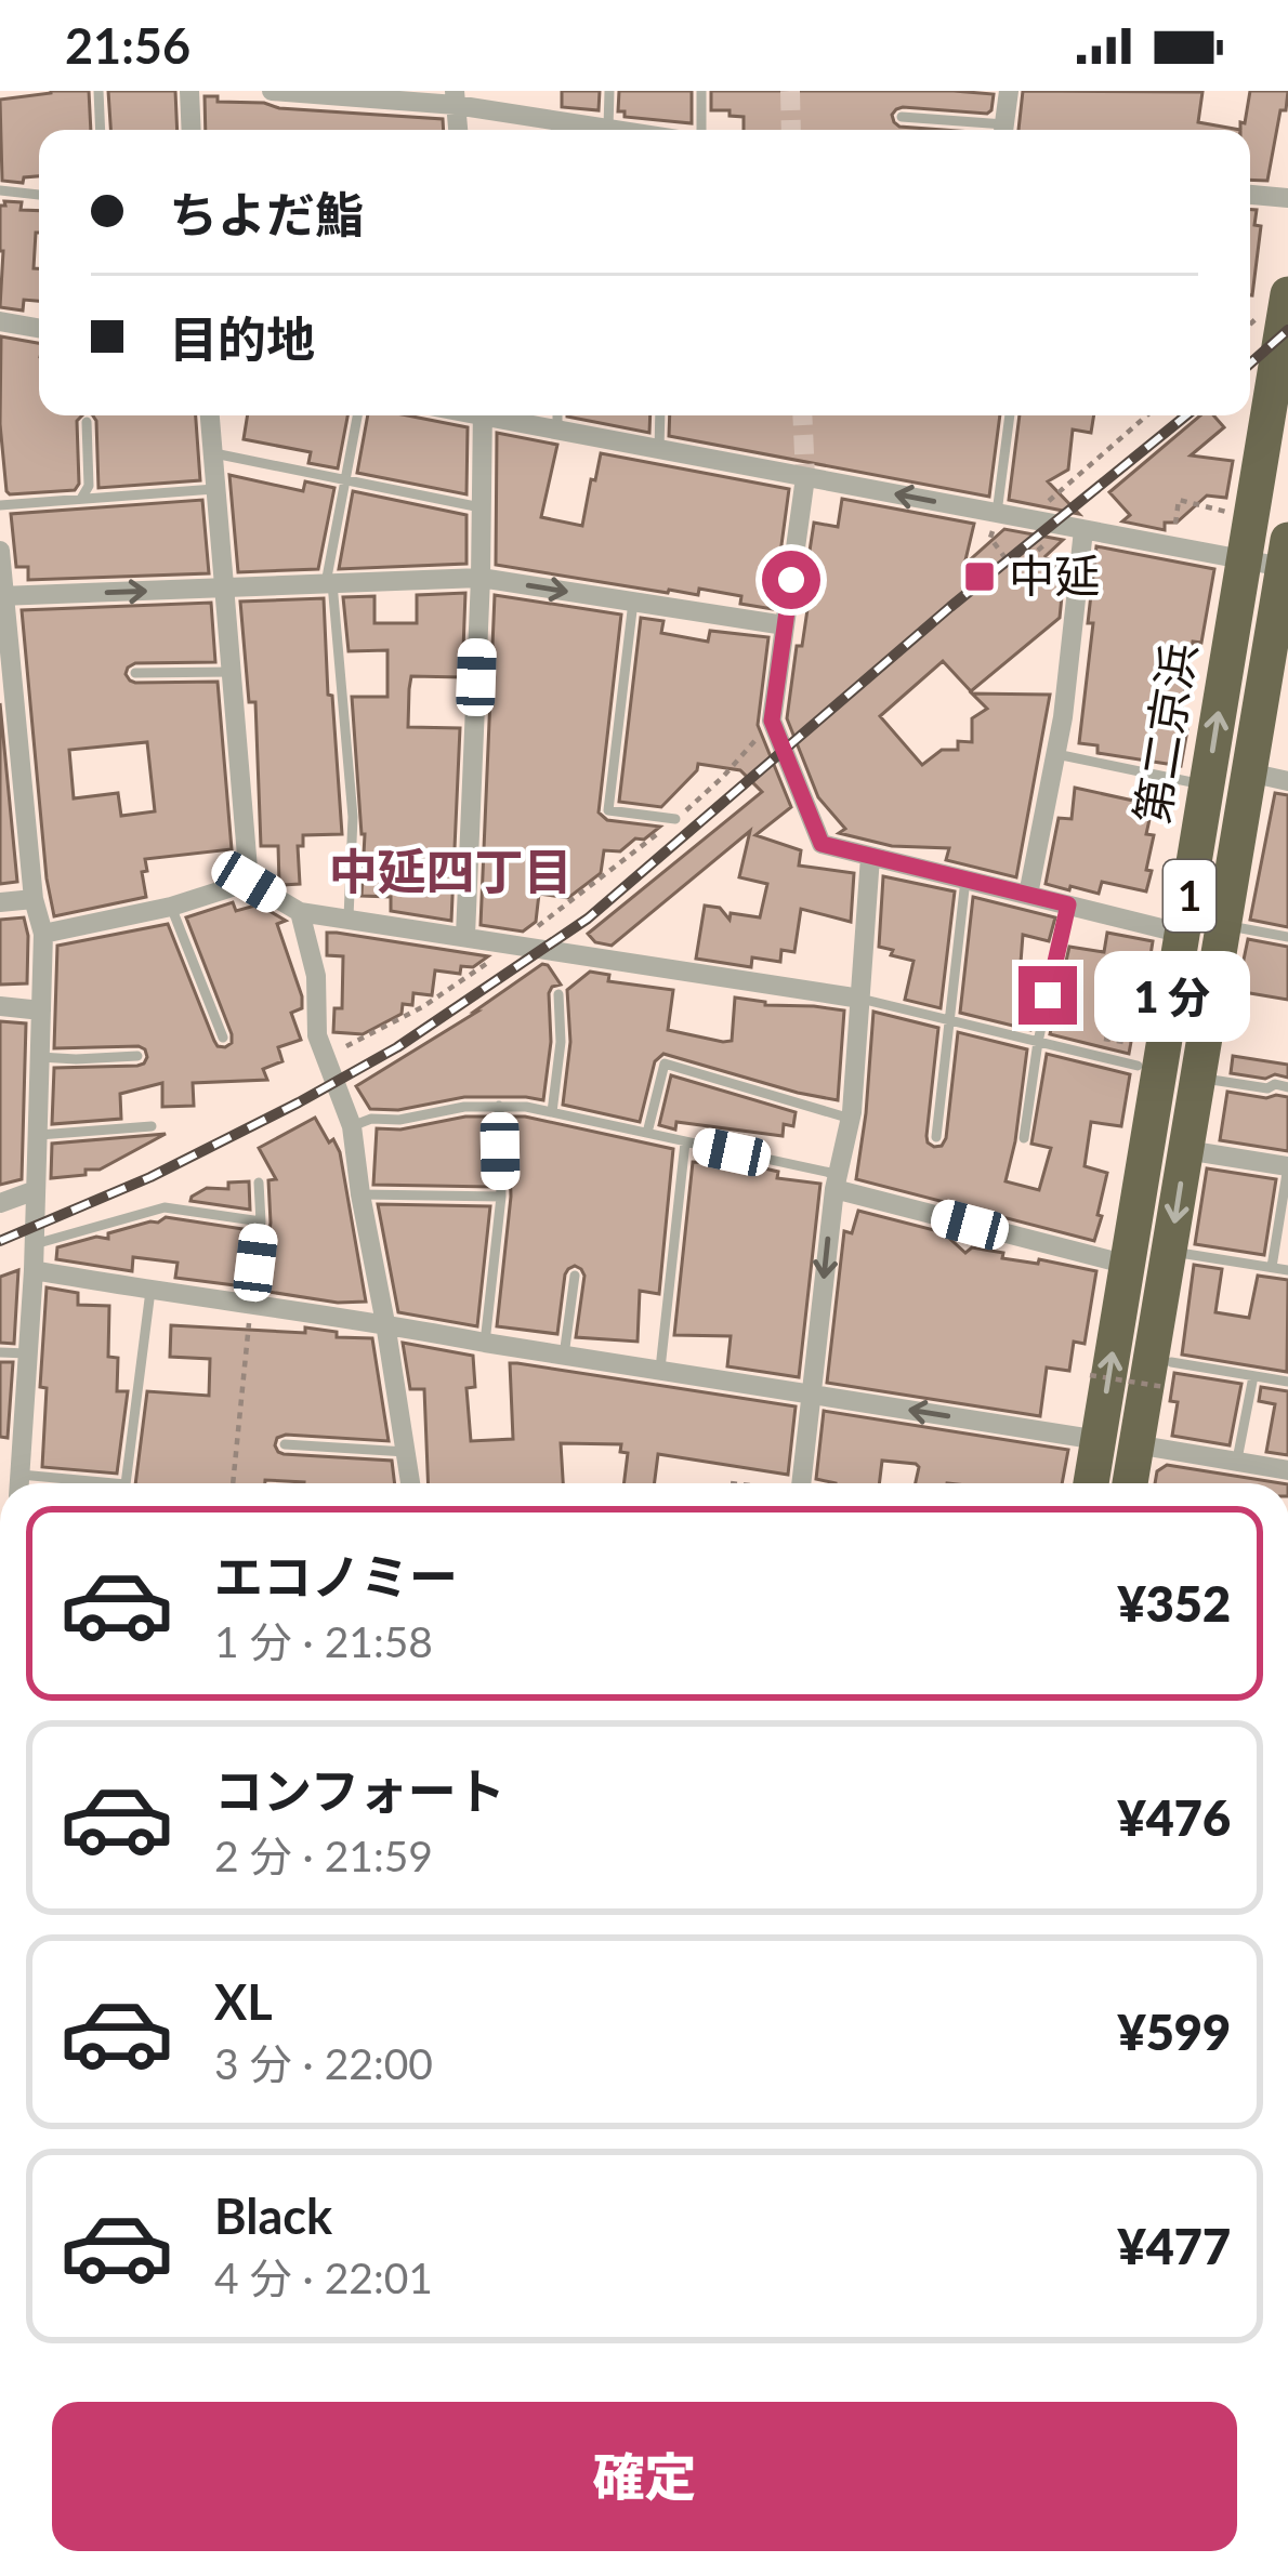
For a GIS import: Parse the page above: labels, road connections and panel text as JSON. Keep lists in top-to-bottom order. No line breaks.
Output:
{"streets":{"highway":["第二京浜","1"]},"districts":["中延四丁目"],"places":{"transit":["中延"]},"page":{"status":"21:56","banner":["ちよだ鮨","目的地"],"bubble":"1 分","list":[{"name":"エコノミー","note":"1 分 · 21:58","value":"¥352"},{"name":"コンフォート","note":"2 分 · 21:59","value":"¥476"},{"name":"XL","note":"3 分 · 22:00","value":"¥599"},{"name":"Black","note":"4 分 · 22:01","value":"¥477"}],"buttons":"確定"}}
